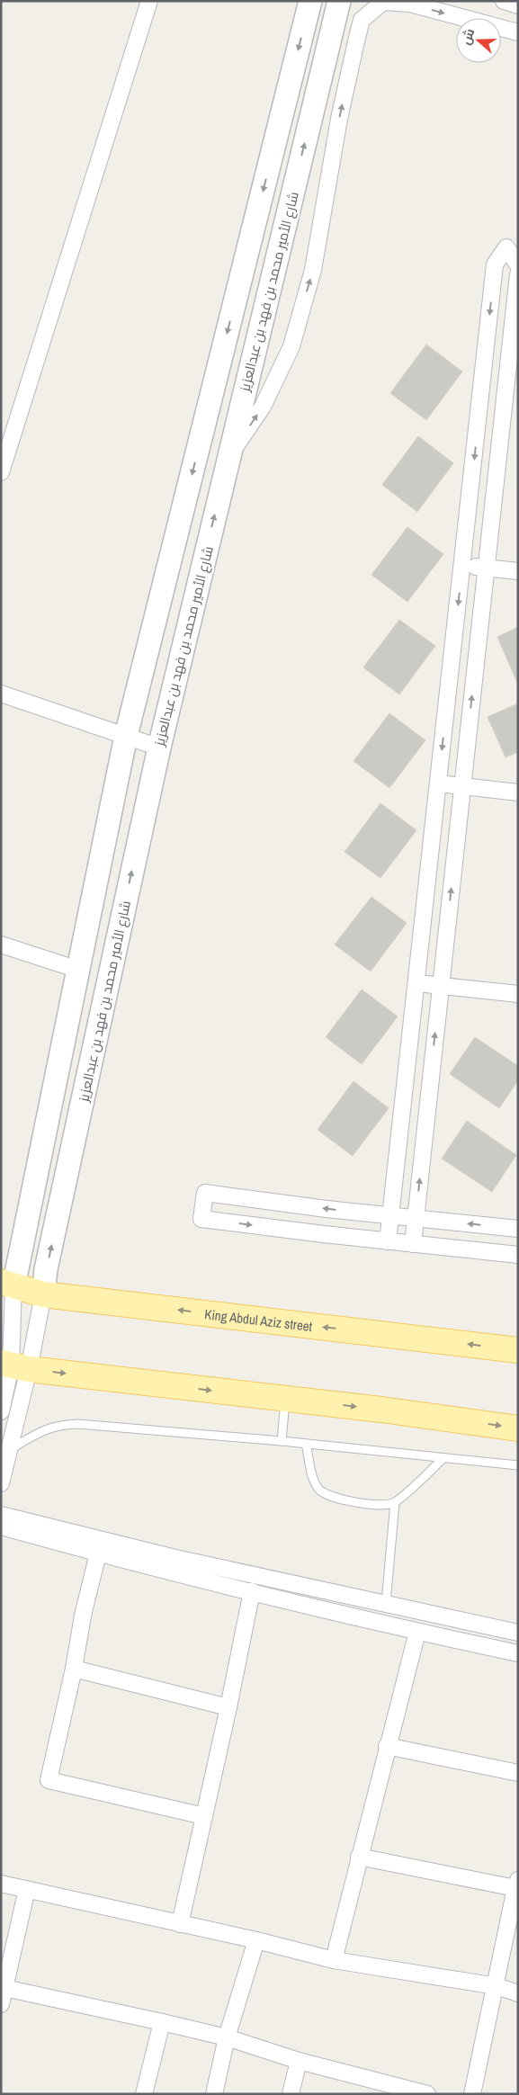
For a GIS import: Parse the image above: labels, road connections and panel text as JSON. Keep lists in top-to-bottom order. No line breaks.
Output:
{"streets":{"main road":["شارع الأمير محمد بن فهد بن عبدالعزيز","King Abdul Aziz street"]},"crossings":[["شارع الأمير محمد بن فهد بن عبدالعزيز","King Abdul Aziz street"]],"north":"left"}
